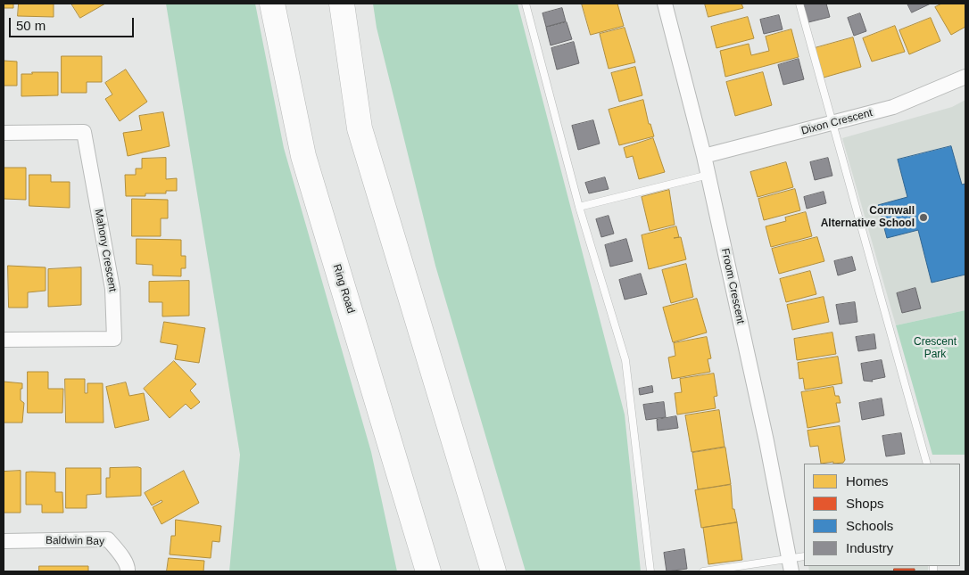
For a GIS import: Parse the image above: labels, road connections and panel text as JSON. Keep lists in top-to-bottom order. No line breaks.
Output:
{"streets":{"highway":["Ring Road"],"street":["Dixon Crescent","Mahony Crescent","Froom Crescent","Baldwin Bay"]},"crossings":[["Dixon Crescent","Froom Crescent"]],"parks":["Crescent Park"],"places":["Cornwall Alternative School"],"legend":["Homes","Shops","Schools","Industry"],"scale_bar":"50 m"}
